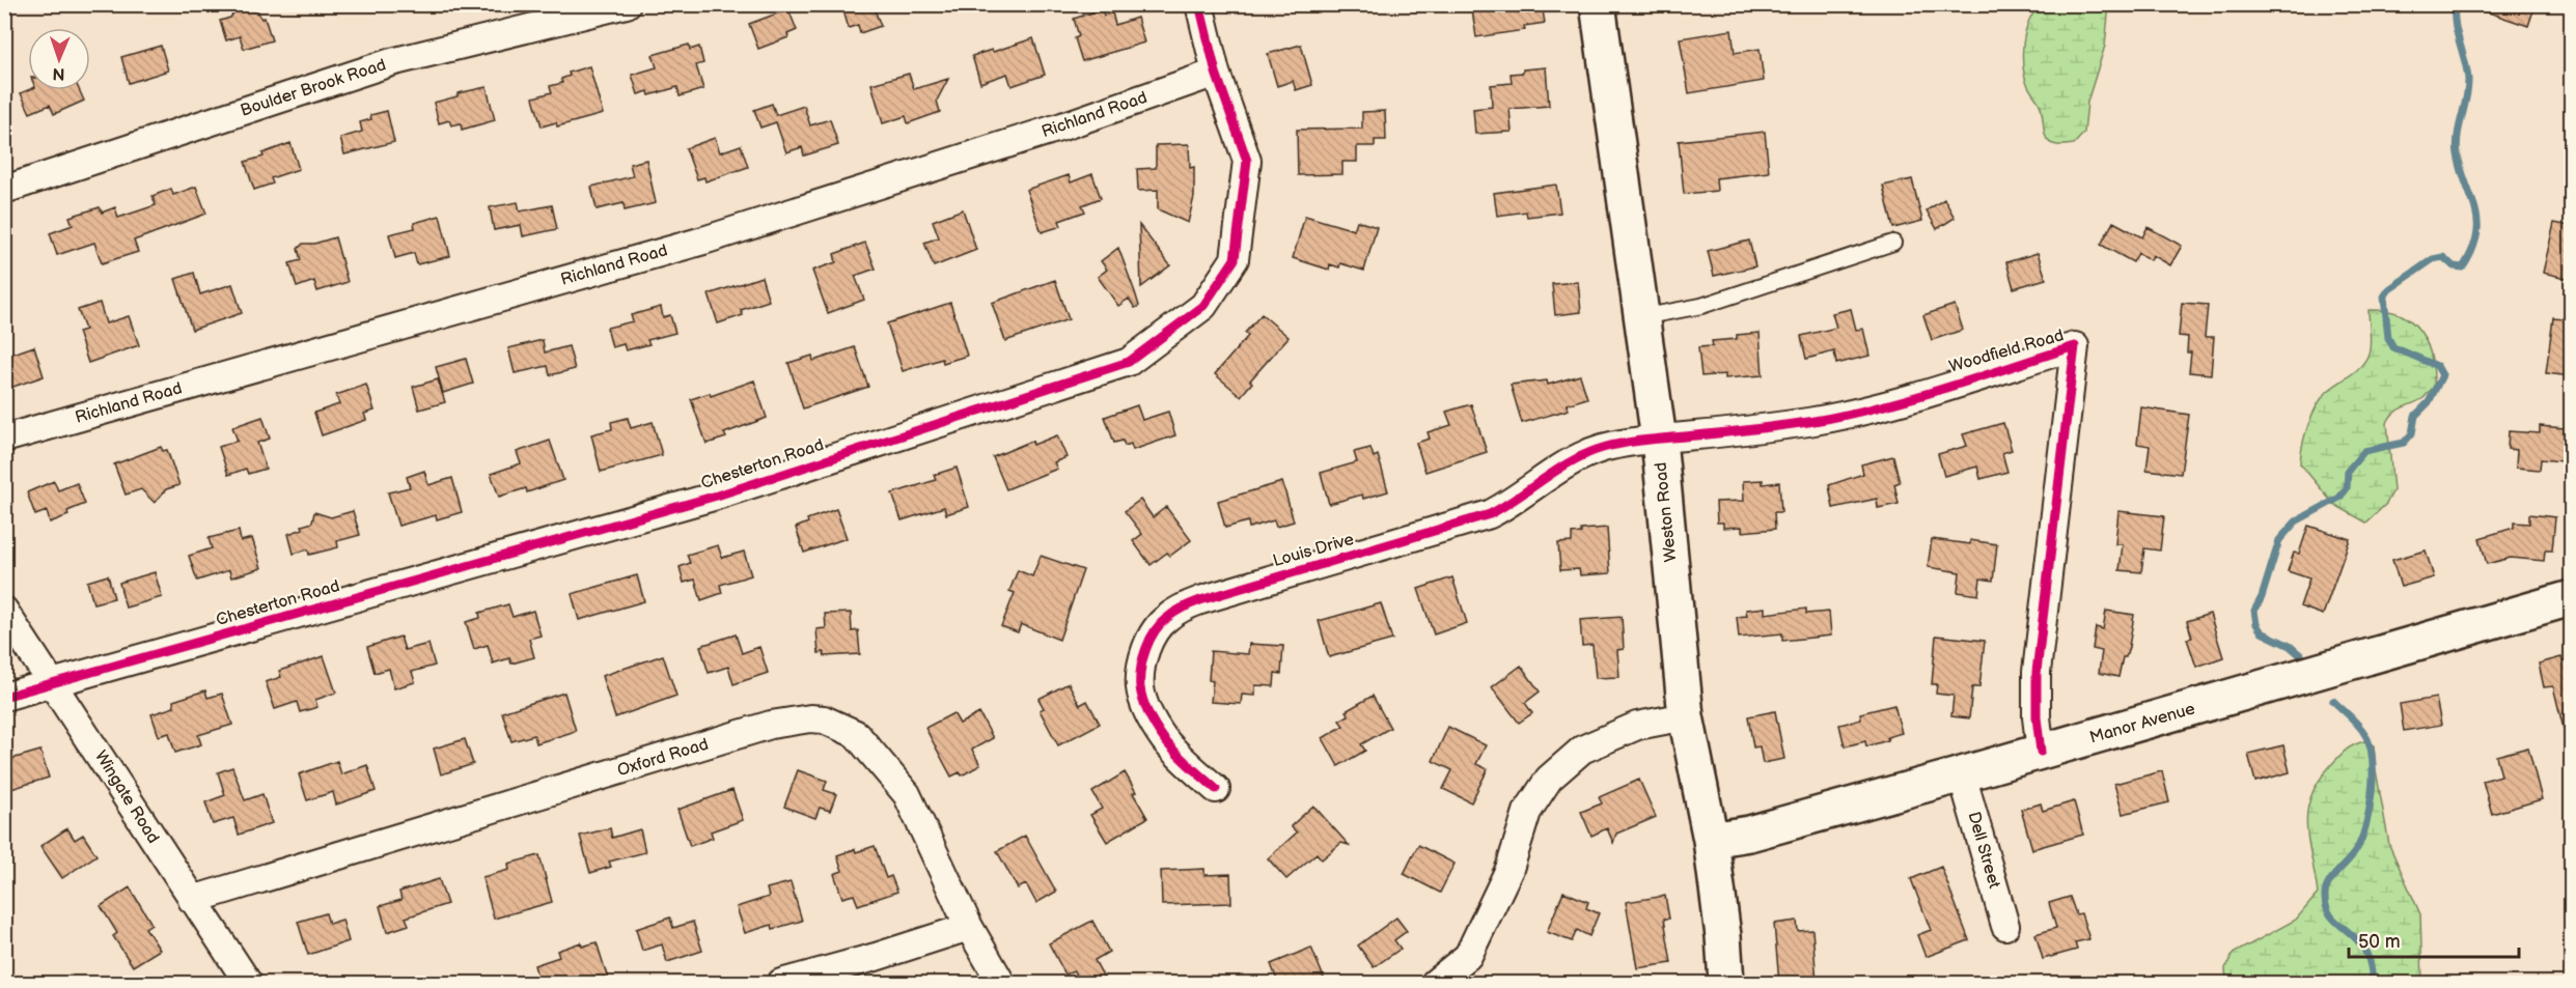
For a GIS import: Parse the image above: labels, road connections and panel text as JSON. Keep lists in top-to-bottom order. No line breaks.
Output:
{"streets":{"main road":["Weston Road","Manor Avenue"],"street":["Boulder Brook Road","Richland Road","Woodfield Road","Chesterton Road","Louis Drive","Oxford Road","Wingate Road","Dell Street"]},"crossings":[["Richland Road","Chesterton Road"],["Woodfield Road","Weston Road"],["Woodfield Road","Louis Drive"],["Woodfield Road","Manor Avenue"],["Chesterton Road","Wingate Road"],["Weston Road","Louis Drive"],["Weston Road","Manor Avenue"],["Manor Avenue","Dell Street"],["Oxford Road","Wingate Road"]],"scale_bar":"50 m","north":"bottom"}
